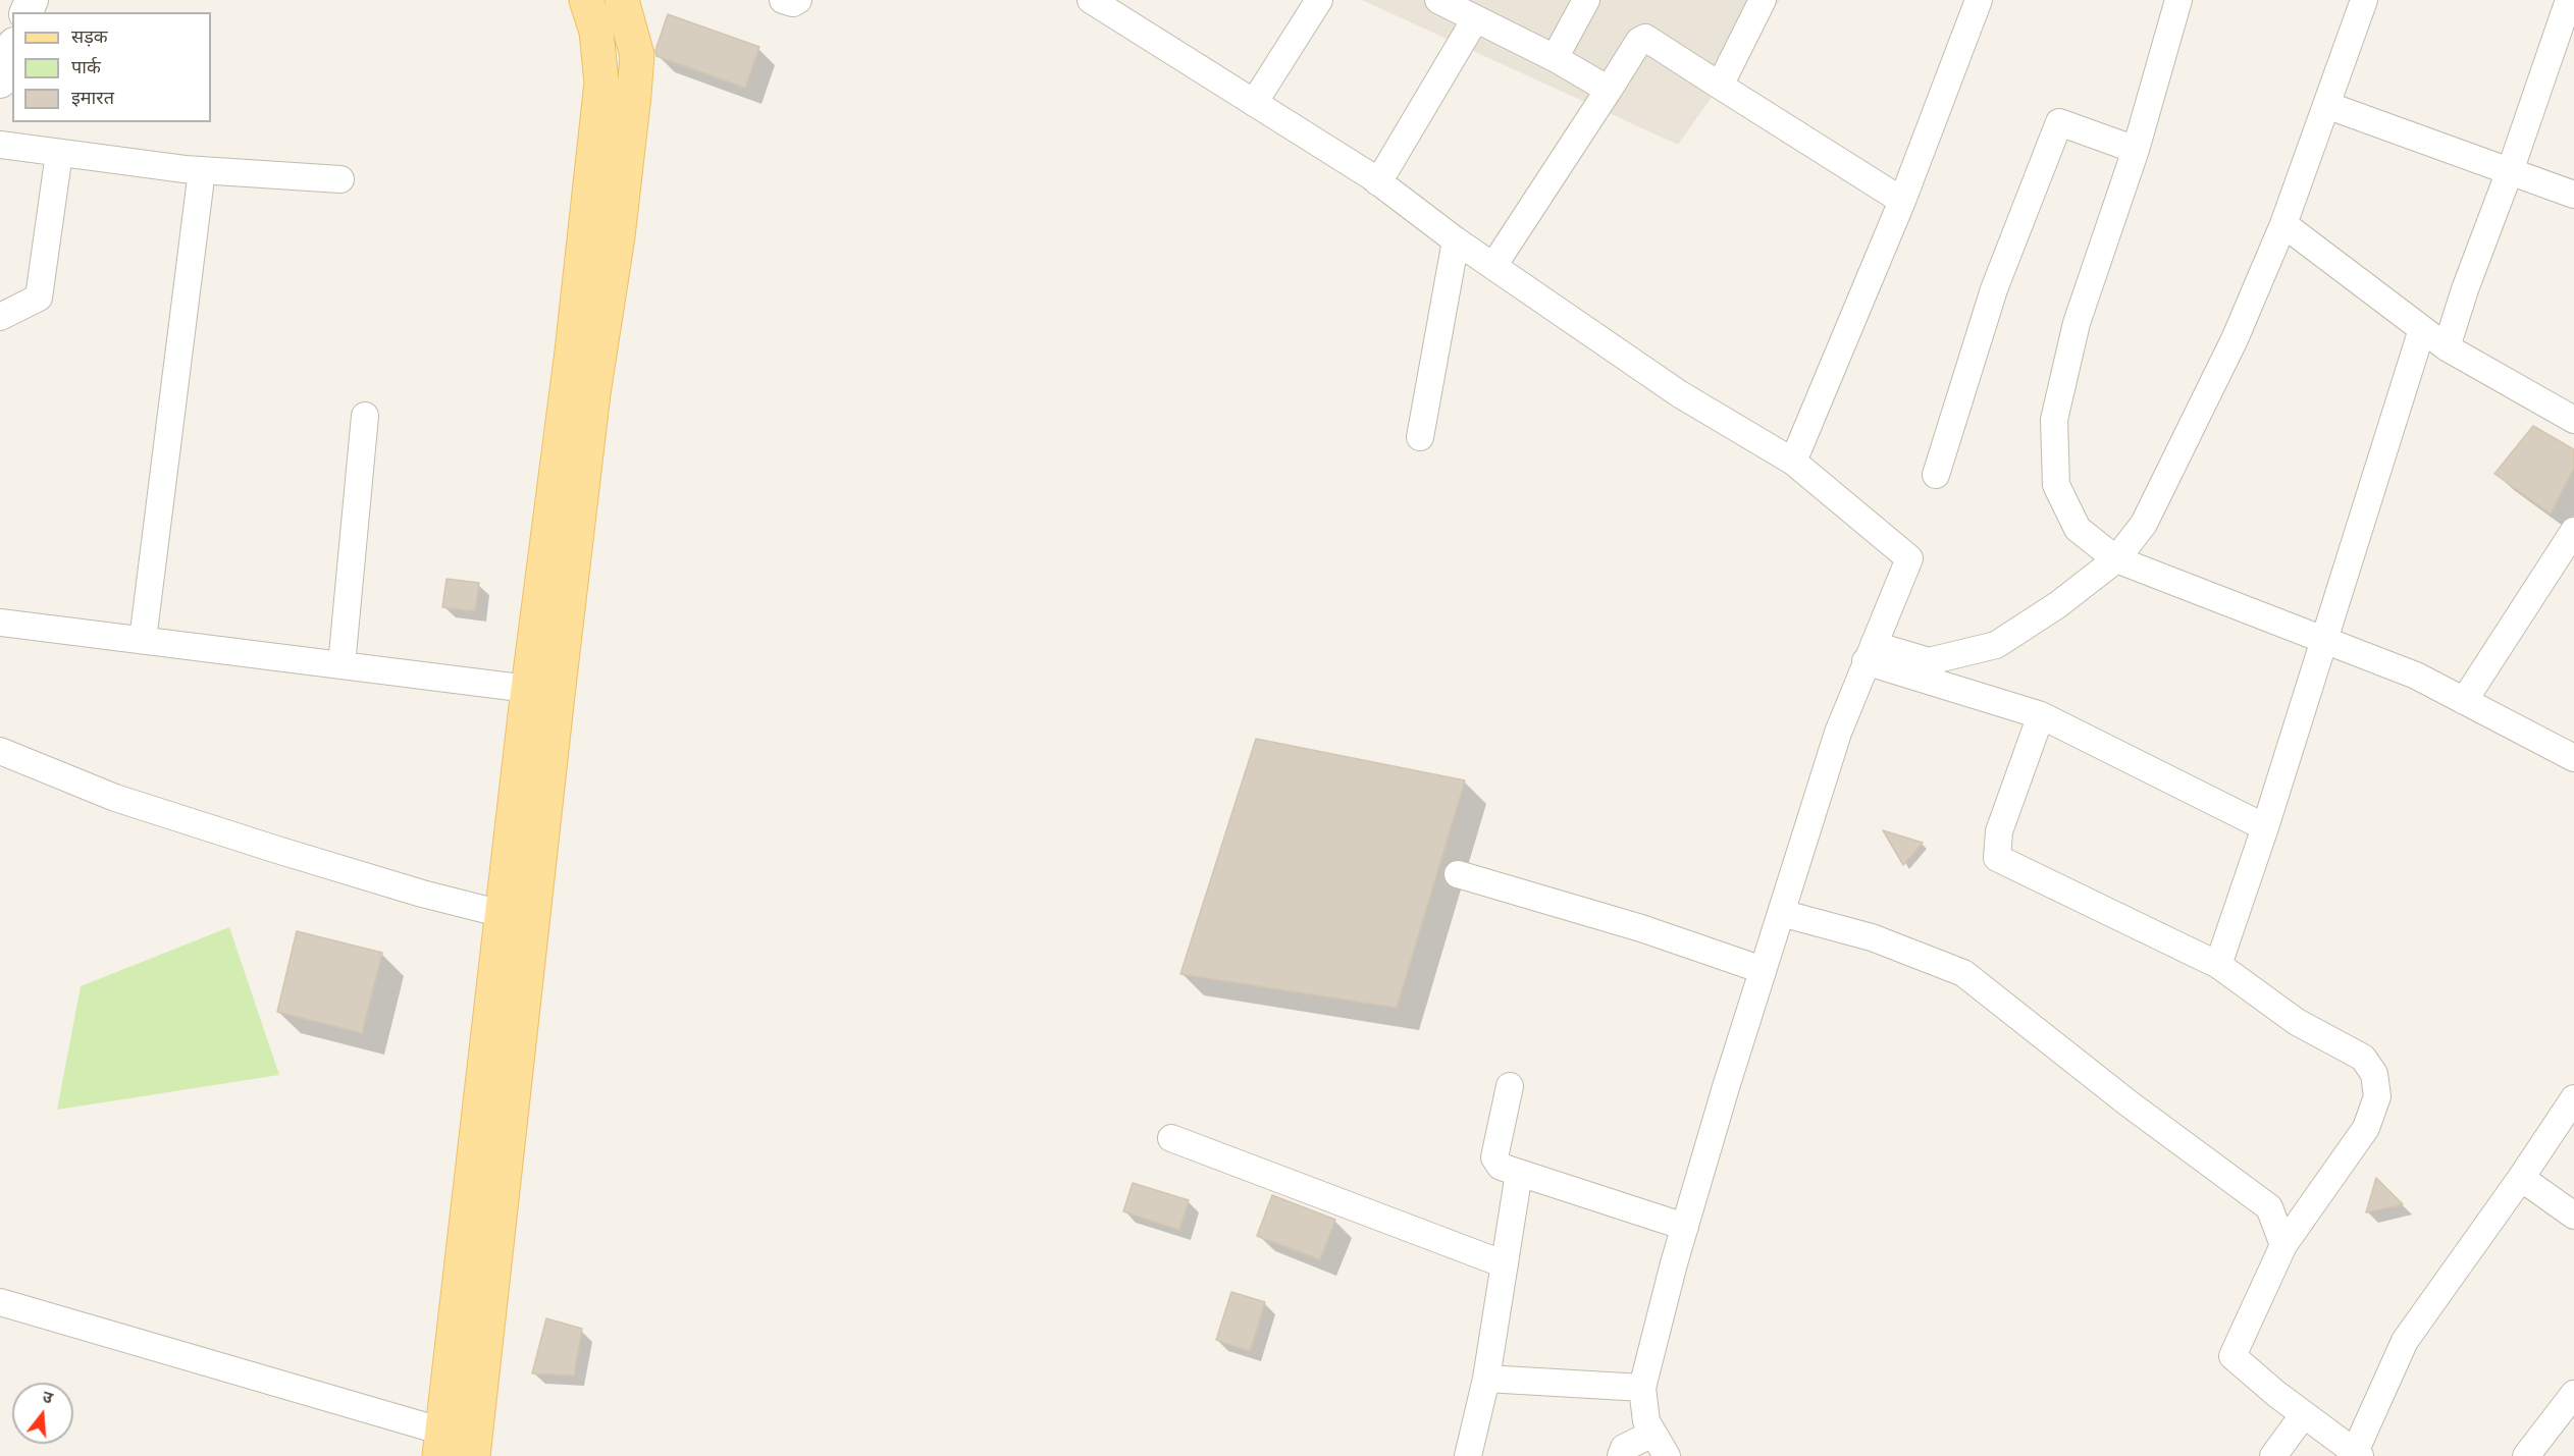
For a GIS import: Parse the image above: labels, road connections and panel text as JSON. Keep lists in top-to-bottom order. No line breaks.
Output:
{"legend":["सड़क","पार्क","इमारत"],"north":"top"}
